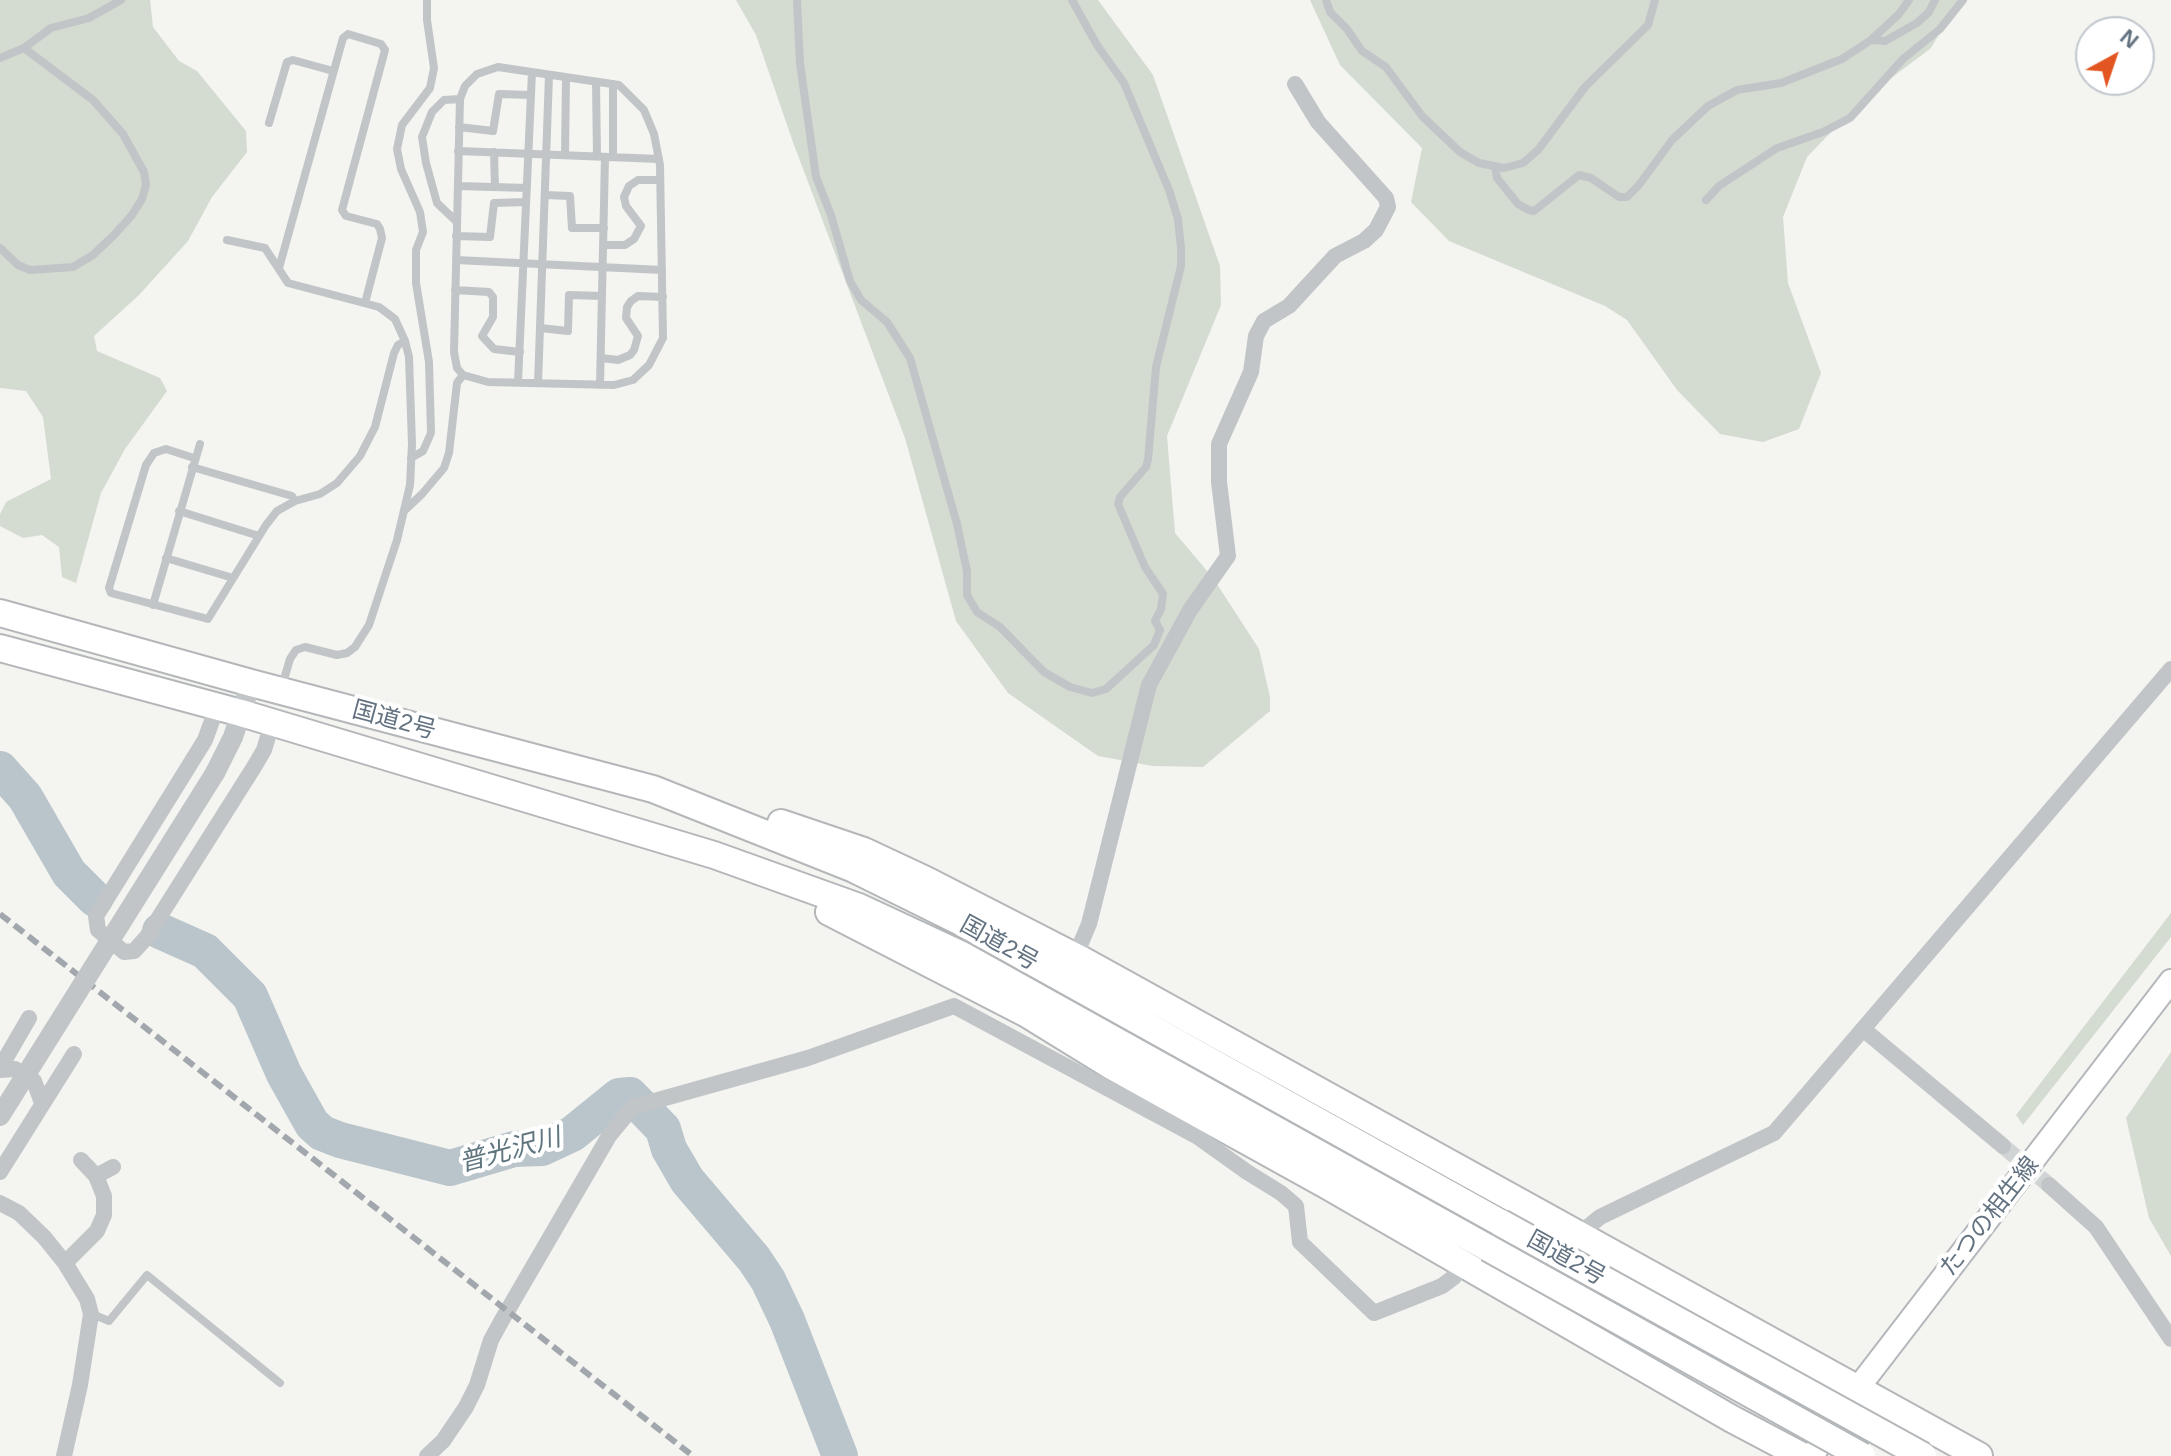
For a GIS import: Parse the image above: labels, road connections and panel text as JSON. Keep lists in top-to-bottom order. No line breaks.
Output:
{"streets":{"highway":["国道2号"],"main road":["たつの相生線"]},"water":["普光沢川"],"north":"top right"}
